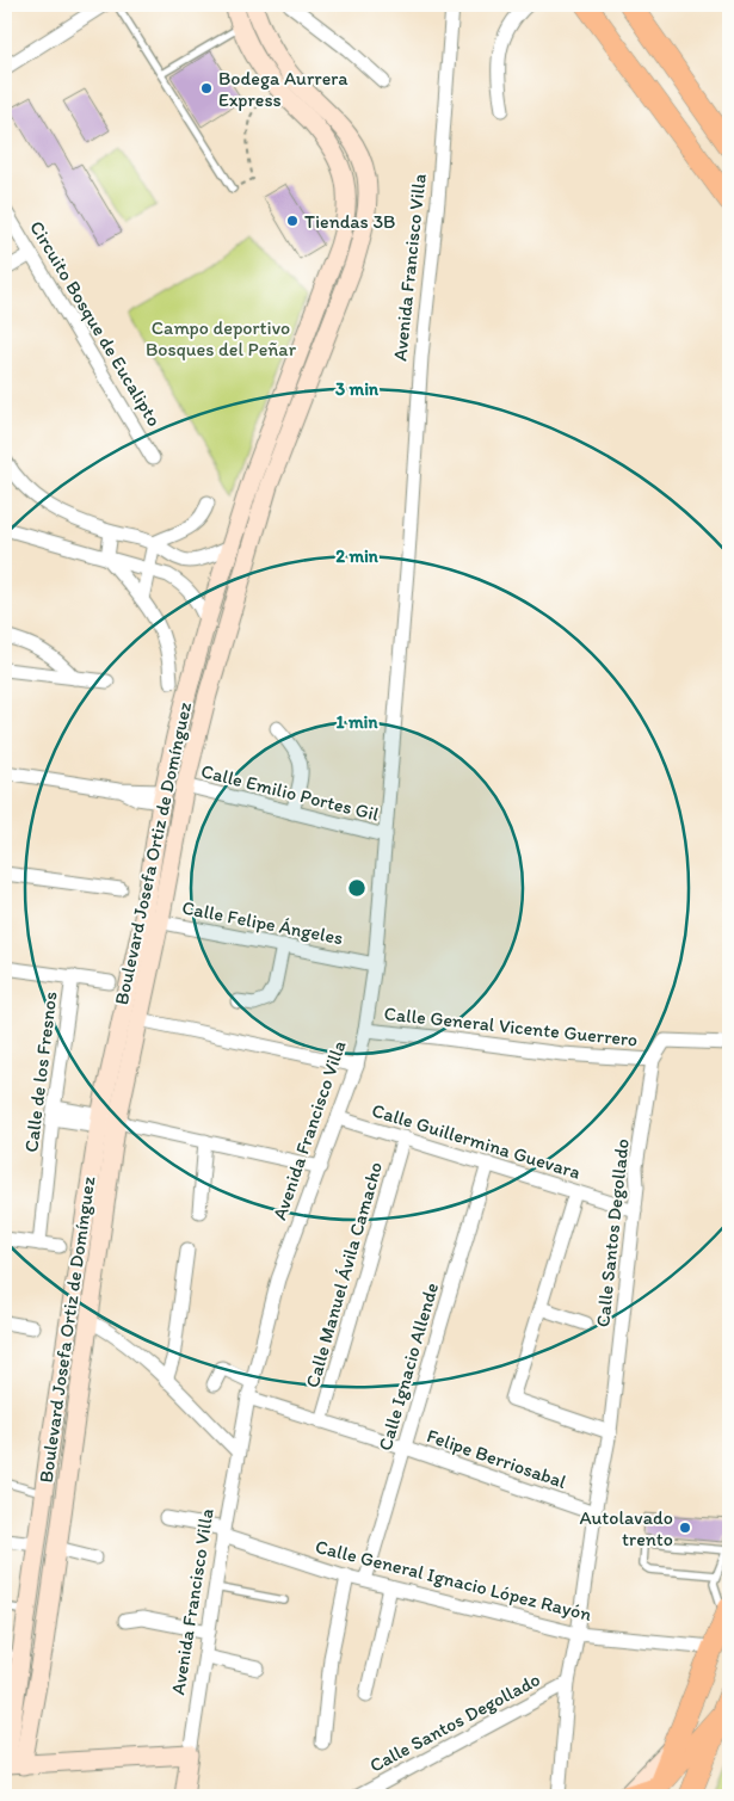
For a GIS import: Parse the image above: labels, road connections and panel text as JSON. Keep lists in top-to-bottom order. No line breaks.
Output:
{"streets":{"street":["Avenida Francisco Villa","Circuito Bosque de Eucalipto","Calle Emilio Portes Gil","Boulevard Josefa Ortiz de Domínguez","Calle Felipe Ángeles","Calle General Vicente Guerrero","Calle de los Fresnos","Calle Guillermina Guevara","Calle Santos Degollado","Calle Manuel Ávila Camacho","Calle Ignacio Allende","Felipe Berriosabal","Calle General Ignacio López Rayón"]},"crossings":[["Avenida Francisco Villa","Calle Emilio Portes Gil"],["Avenida Francisco Villa","Calle Felipe Ángeles"],["Avenida Francisco Villa","Calle General Vicente Guerrero"],["Avenida Francisco Villa","Calle Guillermina Guevara"],["Avenida Francisco Villa","Felipe Berriosabal"],["Avenida Francisco Villa","Calle General Ignacio López Rayón"],["Calle Emilio Portes Gil","Boulevard Josefa Ortiz de Domínguez"],["Boulevard Josefa Ortiz de Domínguez","Calle Felipe Ángeles"],["Calle General Vicente Guerrero","Calle Santos Degollado"],["Calle Guillermina Guevara","Calle Santos Degollado"],["Calle Guillermina Guevara","Calle Manuel Ávila Camacho"],["Calle Guillermina Guevara","Calle Ignacio Allende"],["Calle Santos Degollado","Felipe Berriosabal"],["Calle Santos Degollado","Calle General Ignacio López Rayón"],["Calle Manuel Ávila Camacho","Felipe Berriosabal"],["Calle Ignacio Allende","Felipe Berriosabal"],["Calle Ignacio Allende","Calle General Ignacio López Rayón"]],"parks":["Campo deportivo Bosques del Peñar"],"places":["Bodega Aurrera Express","Tiendas 3B","Autolavado trento"],"rings":["3 min","2 min","1 min"]}
